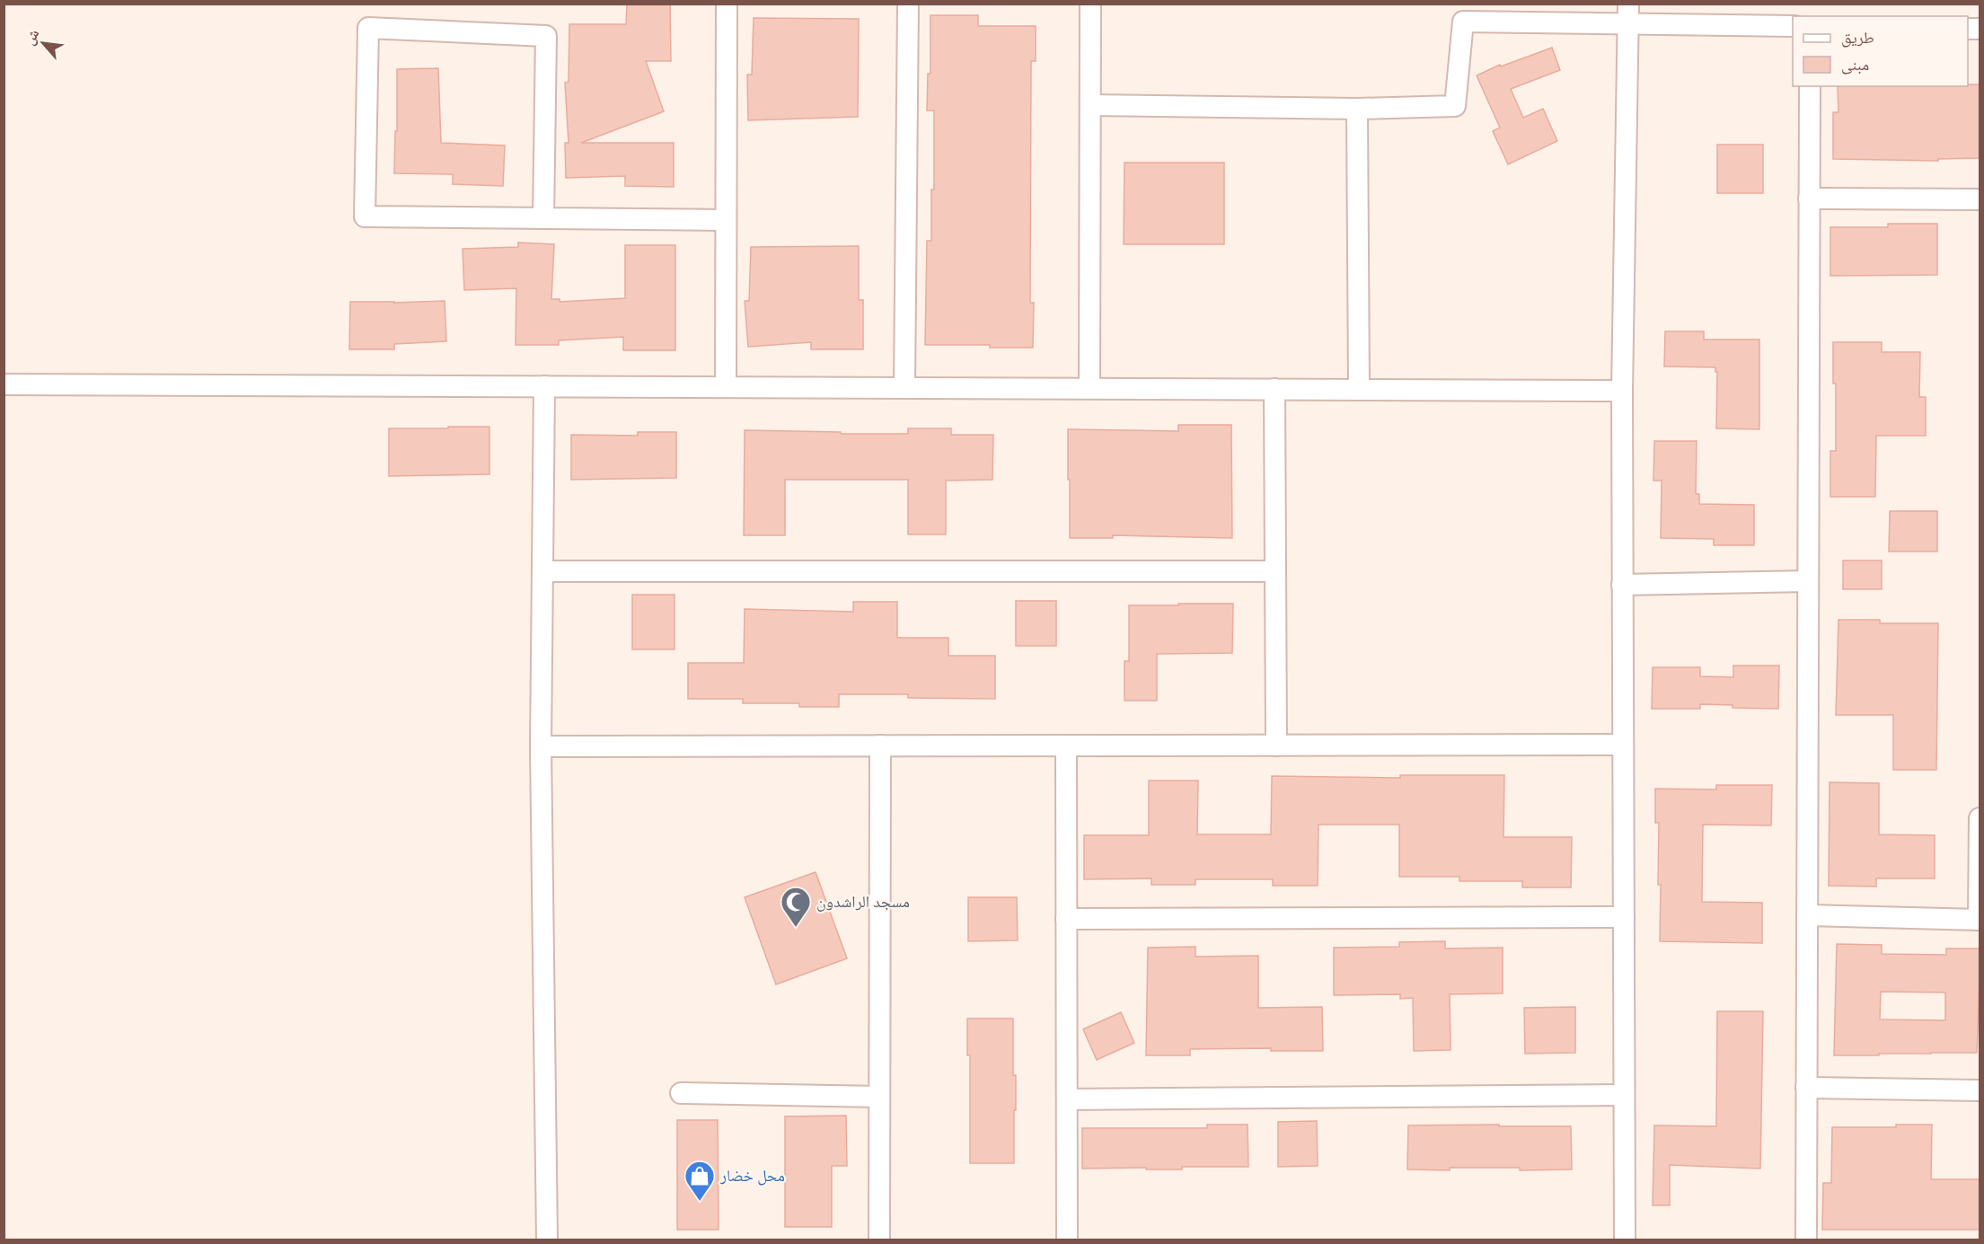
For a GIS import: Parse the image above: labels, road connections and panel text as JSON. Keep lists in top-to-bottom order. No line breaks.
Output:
{"places":{"mosque":["مسجد الراشدون"],"shop":["محل خضار"]},"legend":["طريق","مبنى"],"north":"top left"}
